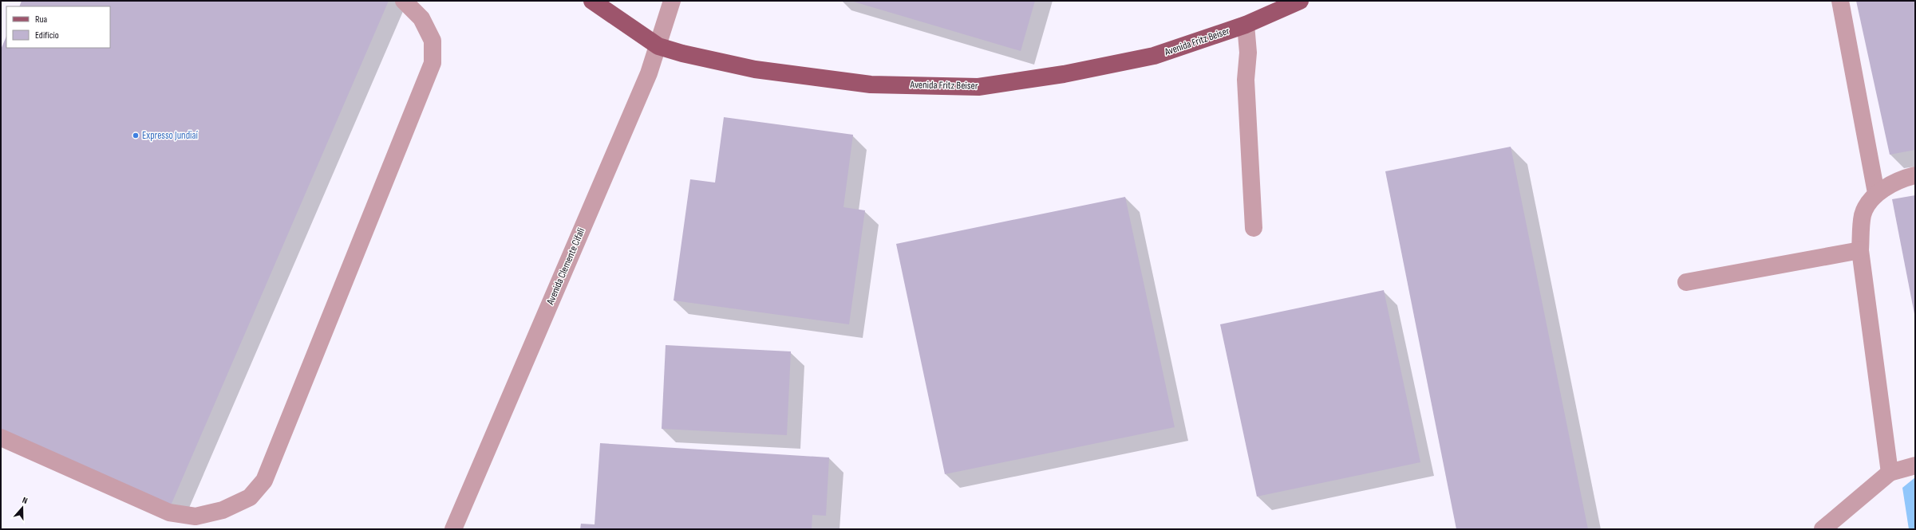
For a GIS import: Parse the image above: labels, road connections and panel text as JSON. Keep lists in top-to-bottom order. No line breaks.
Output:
{"streets":{"main road":["Avenida Fritz Beiser"],"street":["Avenida Clemente Cifali"]},"crossings":[["Avenida Fritz Beiser","Avenida Clemente Cifali"]],"places":["Expresso Jundiaí"],"legend":["Rua","Edifício"],"north":"top"}
